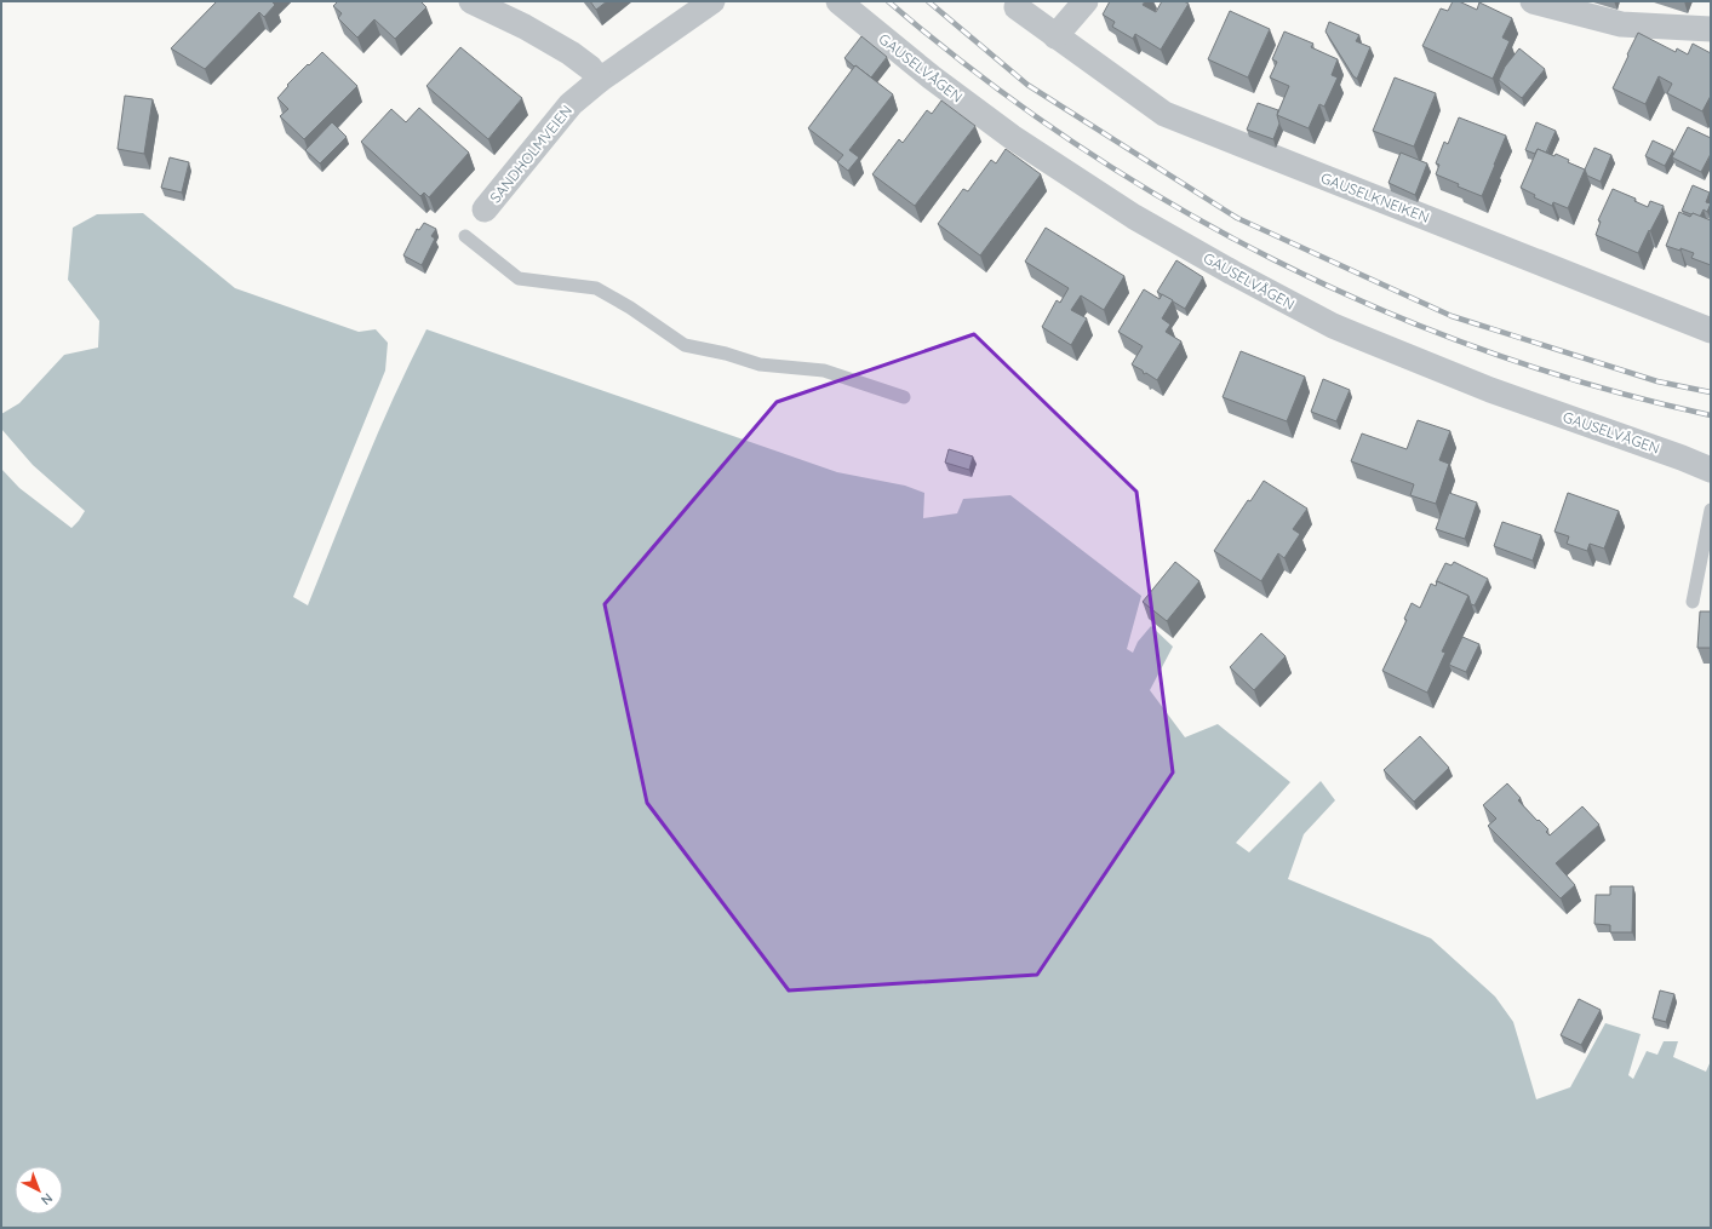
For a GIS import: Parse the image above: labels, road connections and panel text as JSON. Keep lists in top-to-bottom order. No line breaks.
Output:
{"streets":{"street":["GAUSELVÅGEN","SANDHOLMVEIEN","GAUSELKNEIKEN"]},"north":"bottom right"}
